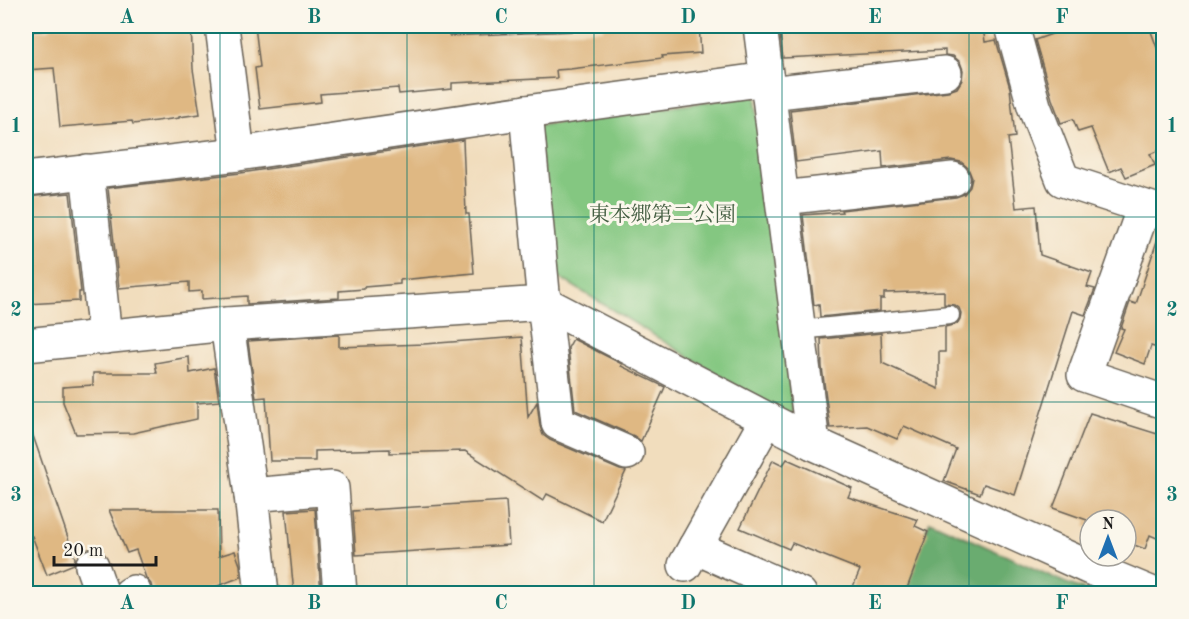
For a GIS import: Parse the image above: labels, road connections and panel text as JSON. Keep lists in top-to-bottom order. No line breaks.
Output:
{"parks":["東本郷第二公園"],"scale_bar":"20 m","north":"top","grid":{"columns":["A","B","C","D","E","F"],"rows":["1","2","3"]}}
